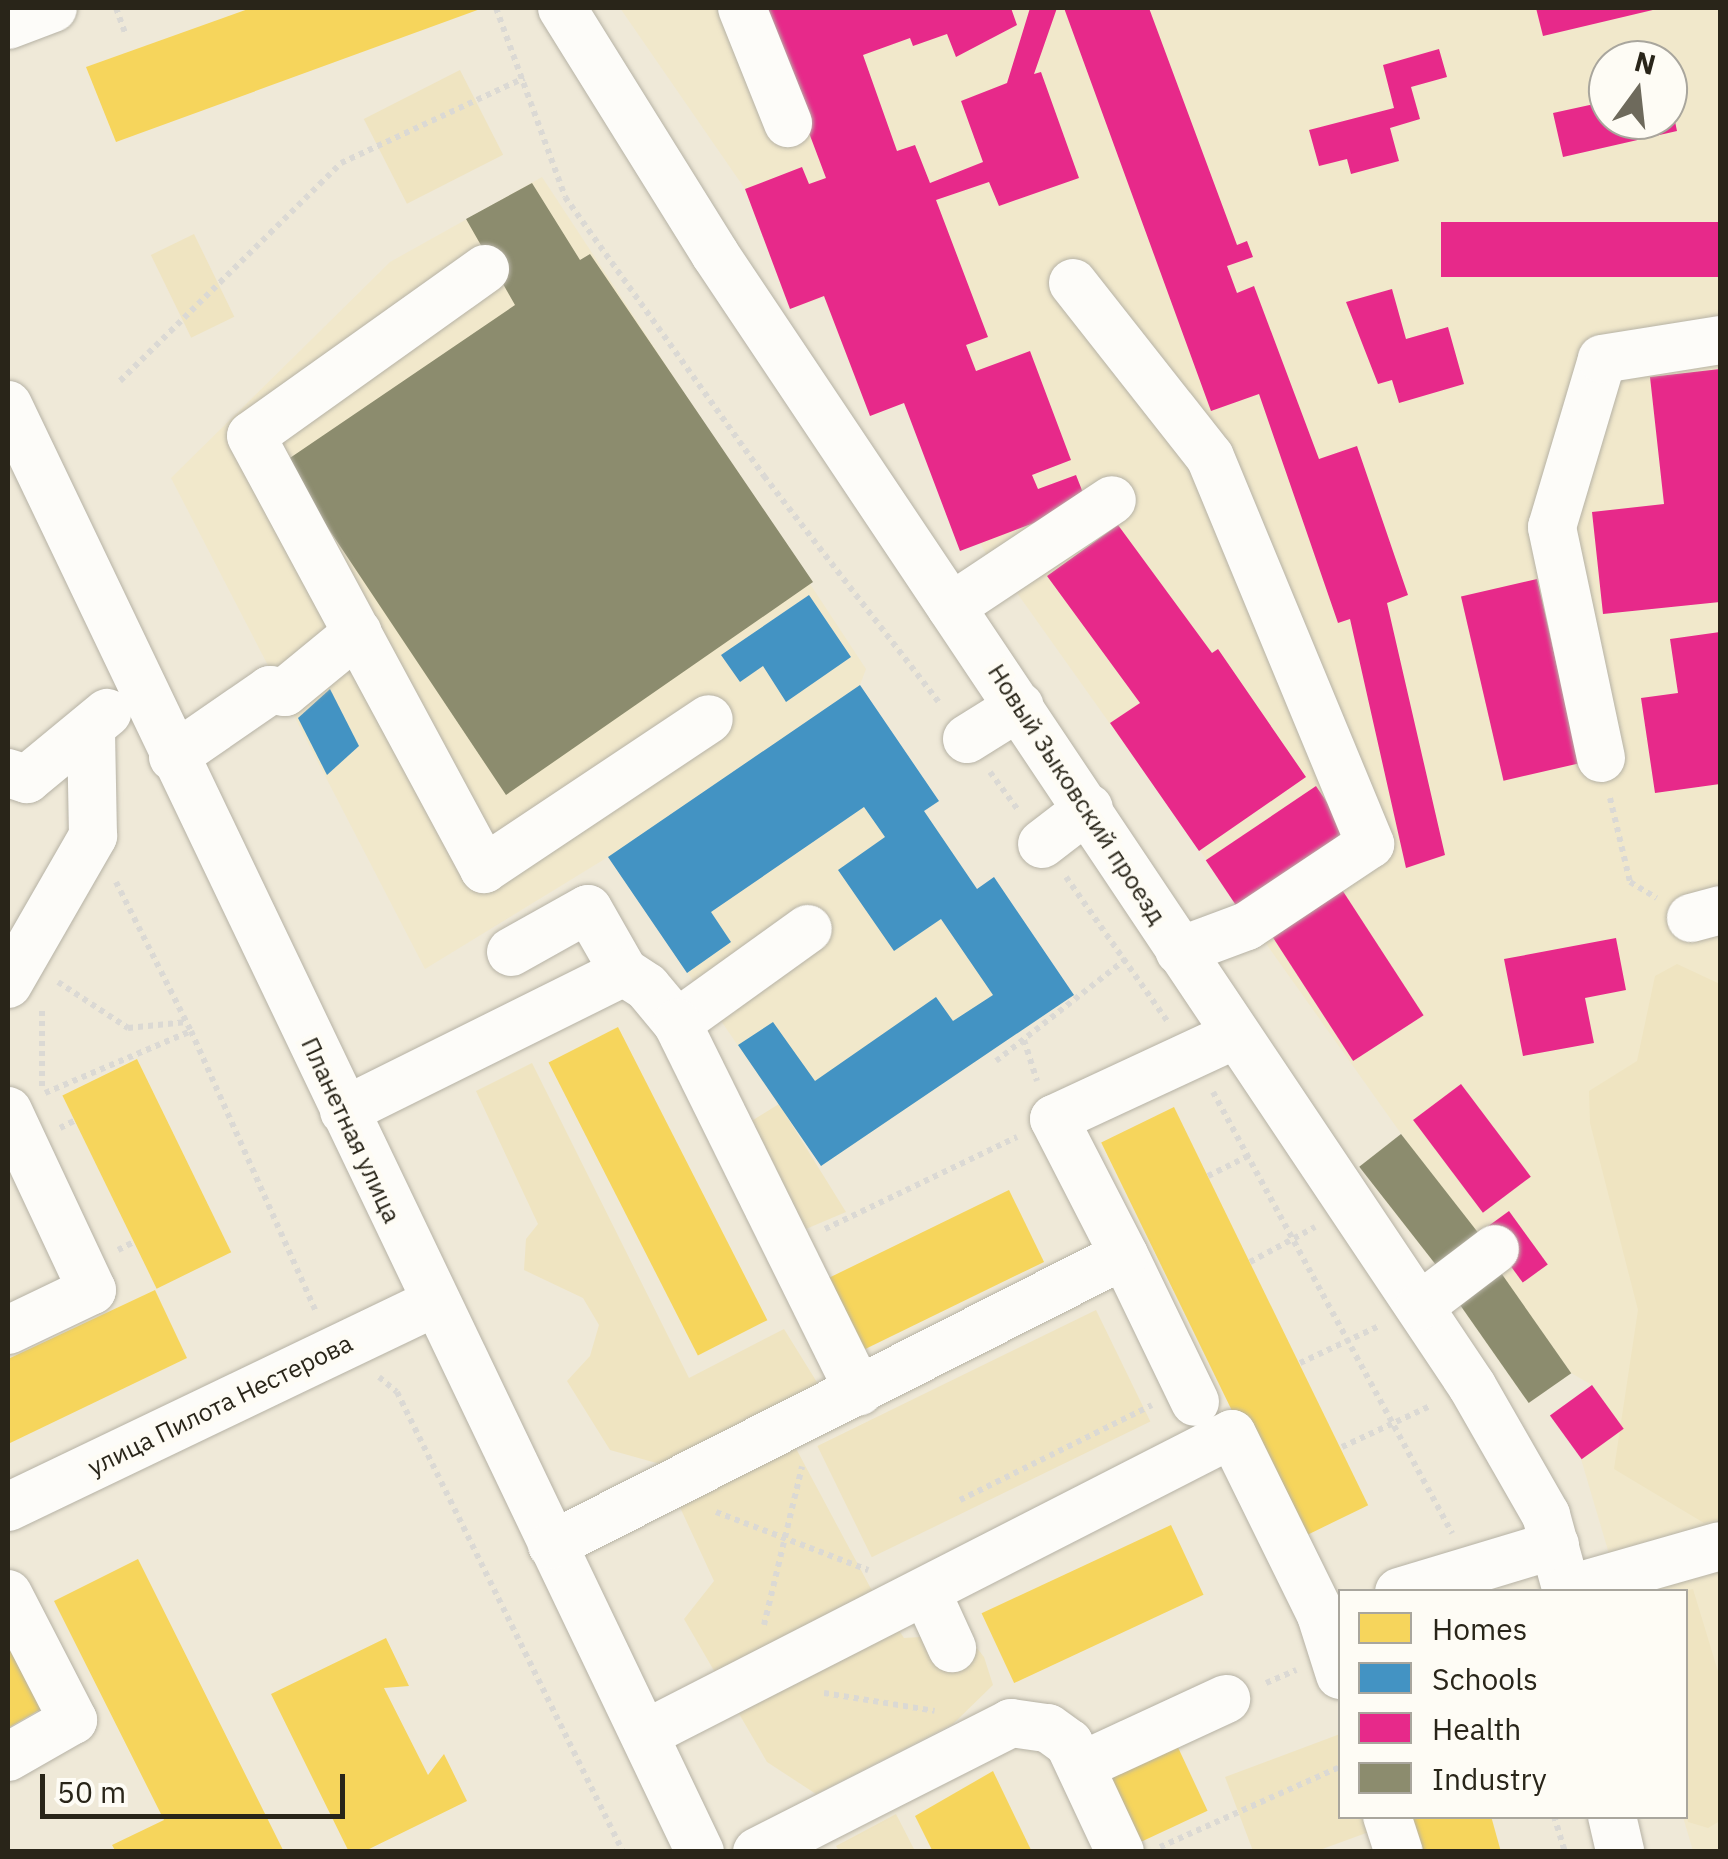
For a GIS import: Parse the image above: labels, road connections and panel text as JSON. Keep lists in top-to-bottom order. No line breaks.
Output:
{"streets":{"street":["Новый Зыковский проезд","Планетная улица","улица Пилота Нестерова"]},"crossings":[["Планетная улица","улица Пилота Нестерова"]],"legend":["Homes","Schools","Health","Industry"],"scale_bar":"50 m","north":"top"}
